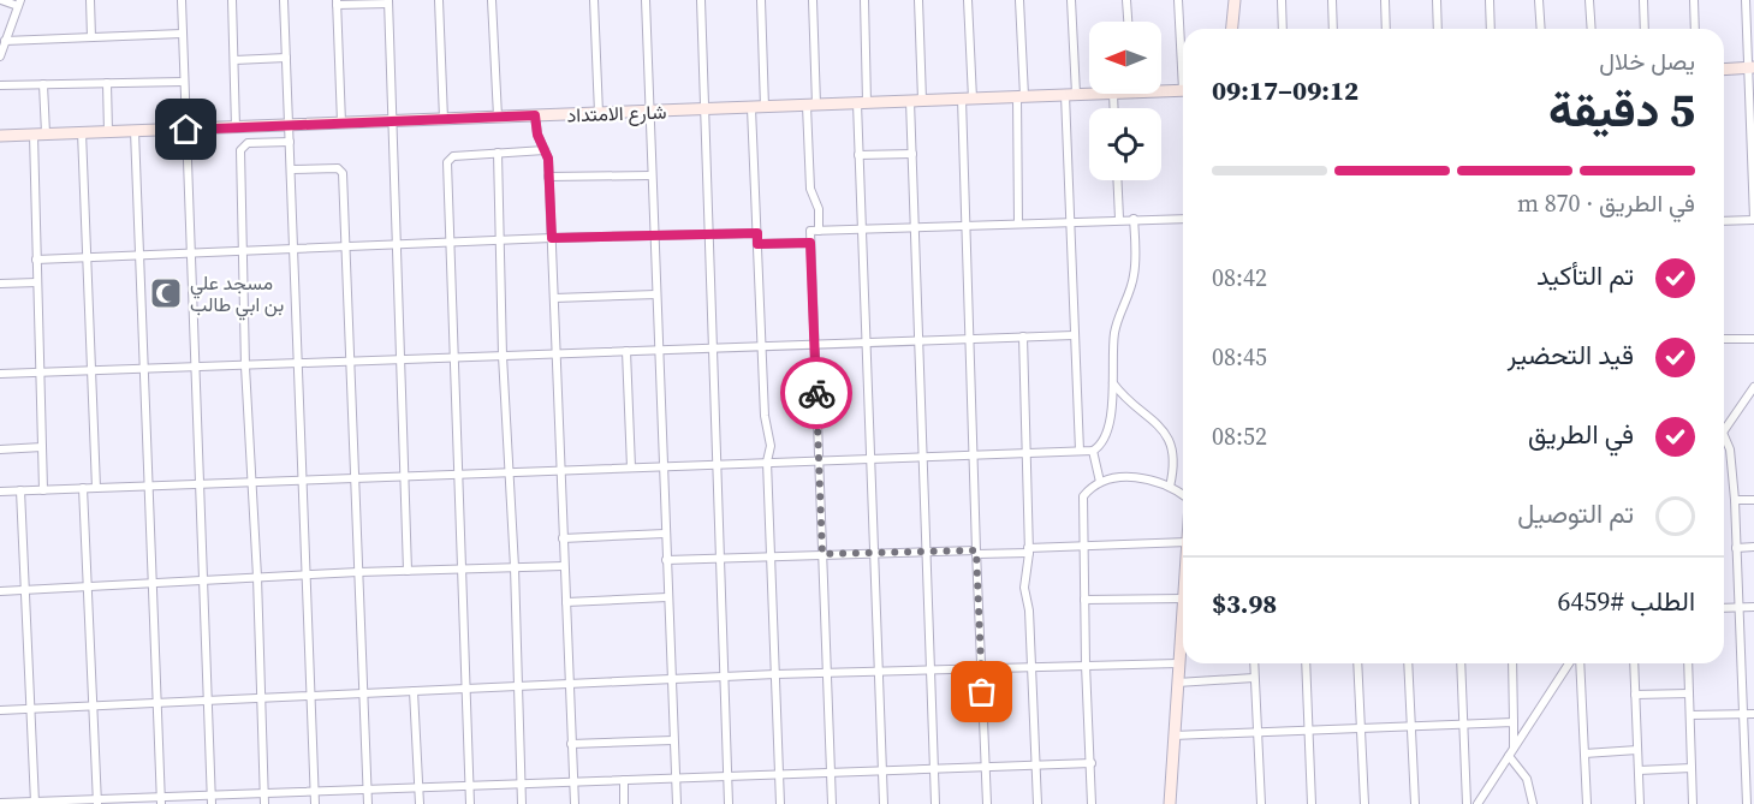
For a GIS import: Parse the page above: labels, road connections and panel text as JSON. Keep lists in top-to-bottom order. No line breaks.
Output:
{"streets":{"street":["شارع الامتداد"]},"places":{"mosque":["مسجد علي بن ابي طالب"]},"north":"left","page":{"heading":["5 دقيقة","يصل خلال","09:12–09:17"],"panel":["الطلب #6459","$3.98"],"bar":"في الطريق · 870 m","list":[["تم التأكيد","08:42"],["قيد التحضير","08:45"],["في الطريق","08:52"],"تم التوصيل"]}}
